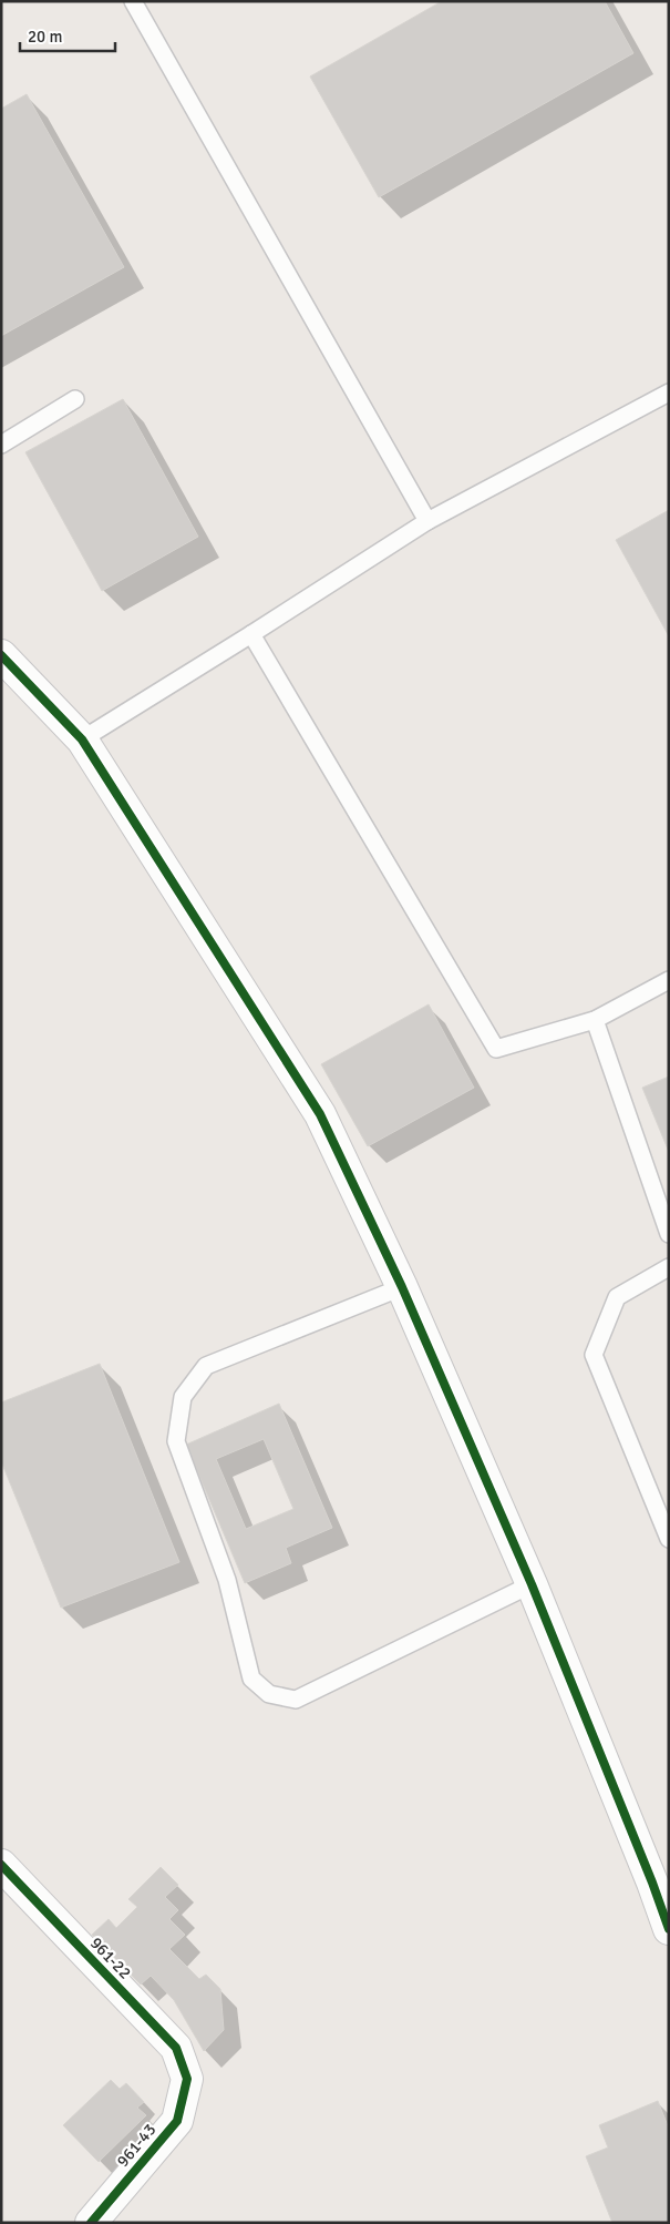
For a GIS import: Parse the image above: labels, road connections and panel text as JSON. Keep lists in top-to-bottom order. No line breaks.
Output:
{"streets":{"street":["961-22","961-43"]},"crossings":[["961-22","961-43"]],"scale_bar":"20 m"}
